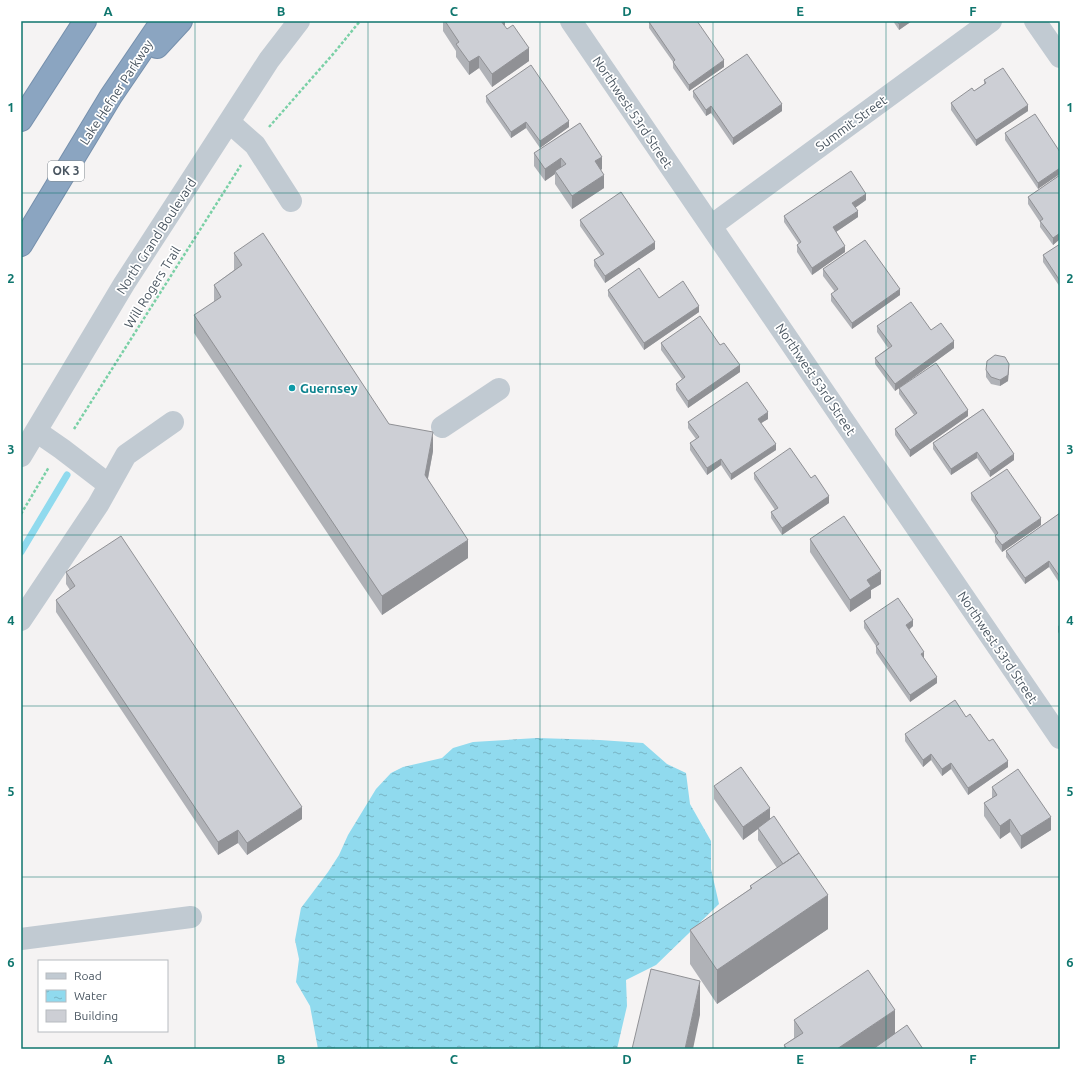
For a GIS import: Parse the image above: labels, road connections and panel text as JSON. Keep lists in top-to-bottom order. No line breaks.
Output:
{"streets":{"highway":["Lake Hefner Parkway","OK 3"],"street":["Northwest 53rd Street","Summit Street","North Grand Boulevard"],"path":["Will Rogers Trail"]},"crossings":[["Northwest 53rd Street","Summit Street"]],"places":["Guernsey"],"legend":["Road","Water","Building"],"grid":{"columns":["A","B","C","D","E","F"],"rows":["1","2","3","4","5","6"]}}
